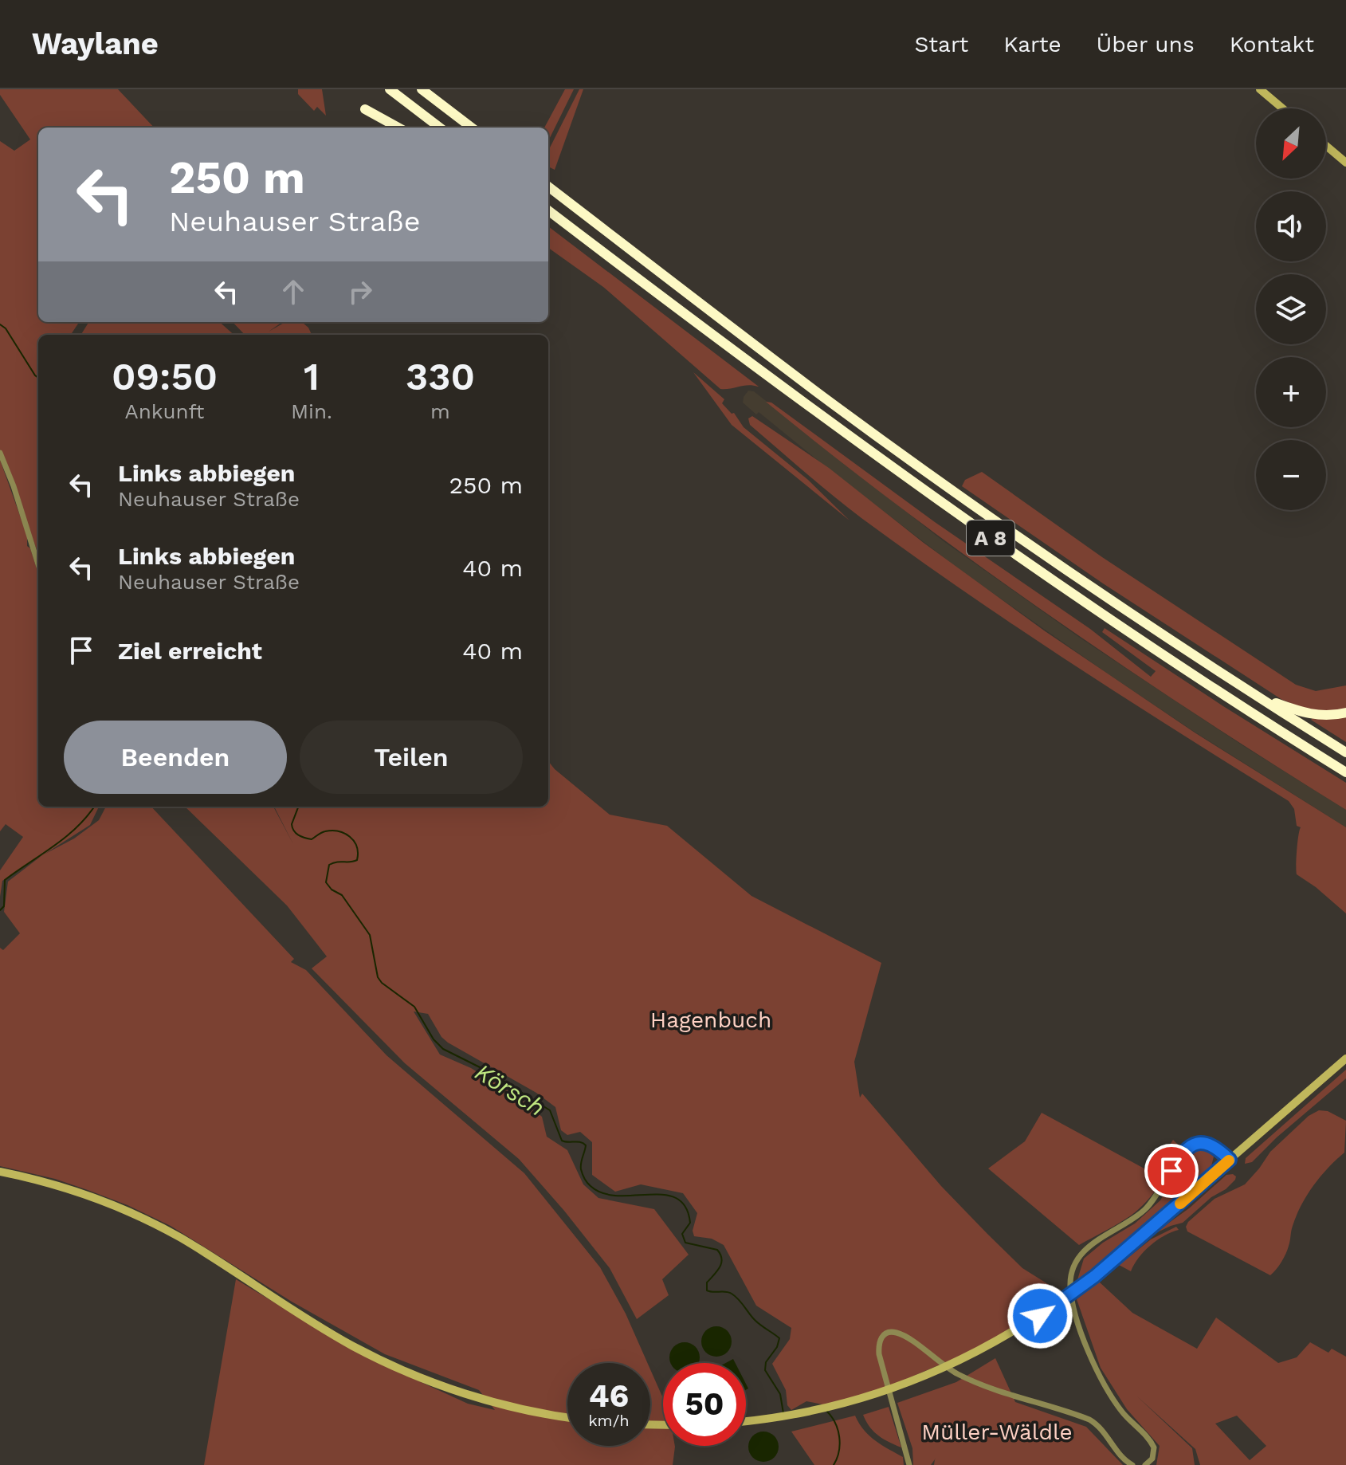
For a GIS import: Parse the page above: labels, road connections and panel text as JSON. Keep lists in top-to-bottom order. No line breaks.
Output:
{"streets":{"highway":["A 8"]},"water":["Körsch"],"parks":["Hagenbuch","Müller-Wäldle"],"north":"bottom left","page":{"header":"Waylane","nav":["Start","Karte","Über uns","Kontakt"],"map_buttons":["+","−"],"turn":["250 m","Neuhauser Straße"],"eta":["09:50","Ankunft","1","Min.","330","m"],"list":[{"name":"Links abbiegen","note":"Neuhauser Straße","value":"250 m"},{"name":"Links abbiegen","note":"Neuhauser Straße","value":"40 m"},{"name":"Ziel erreicht","value":"40 m"}],"buttons":["Beenden","Teilen"],"speed":"46 km/h","limit":"50"}}
